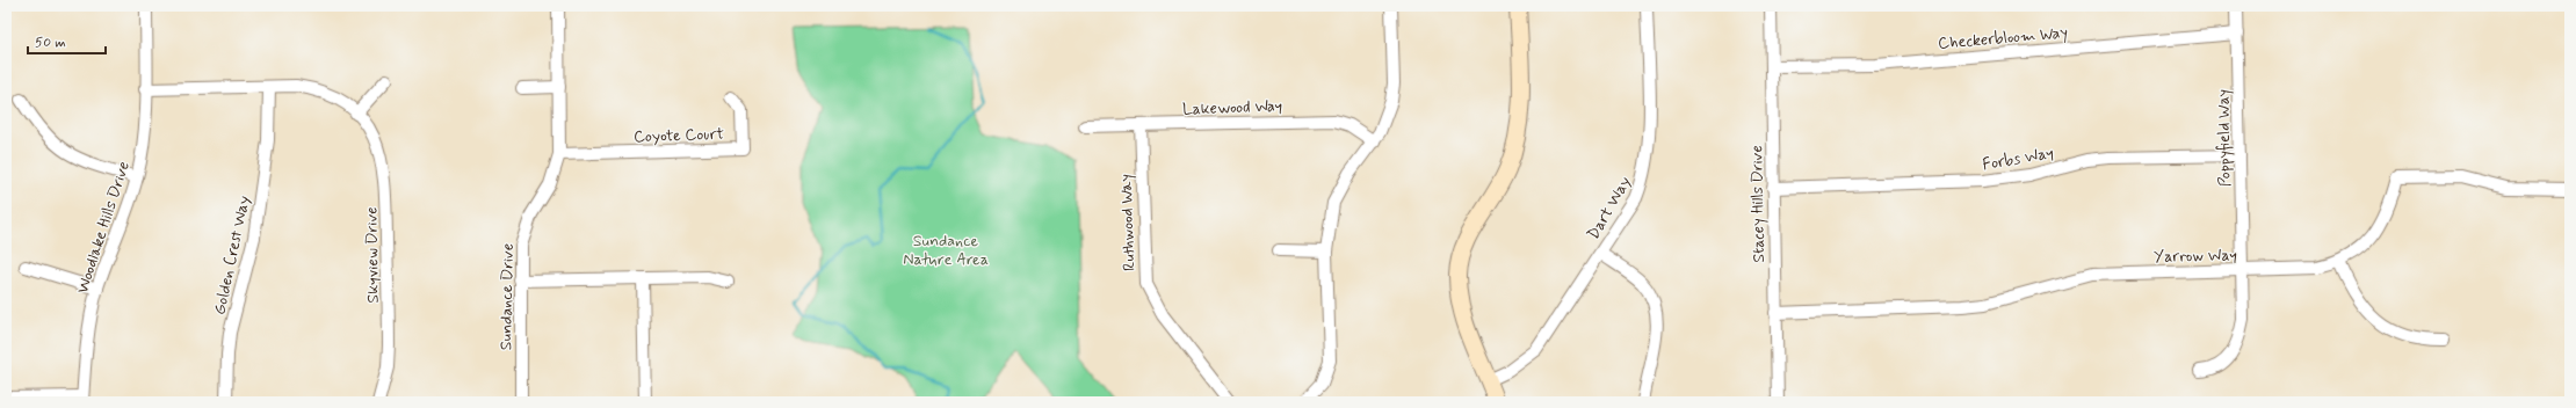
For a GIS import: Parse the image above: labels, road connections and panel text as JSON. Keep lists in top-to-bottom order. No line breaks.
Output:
{"streets":{"street":["Checkerbloom Way","Lakewood Way","Coyote Court","Poppyfield Way","Forbs Way","Stacey Hills Drive","Dart Way","Ruthwood Way","Woodlake Hills Drive","Golden Crest Way","Skyview Drive","Yarrow Way","Sundance Drive"]},"crossings":[["Checkerbloom Way","Poppyfield Way"],["Checkerbloom Way","Stacey Hills Drive"],["Lakewood Way","Ruthwood Way"],["Coyote Court","Sundance Drive"],["Poppyfield Way","Forbs Way"],["Poppyfield Way","Yarrow Way"],["Forbs Way","Stacey Hills Drive"],["Stacey Hills Drive","Yarrow Way"],["Woodlake Hills Drive","Skyview Drive"],["Golden Crest Way","Skyview Drive"]],"parks":["Sundance Nature Area"],"scale_bar":"50 m"}
